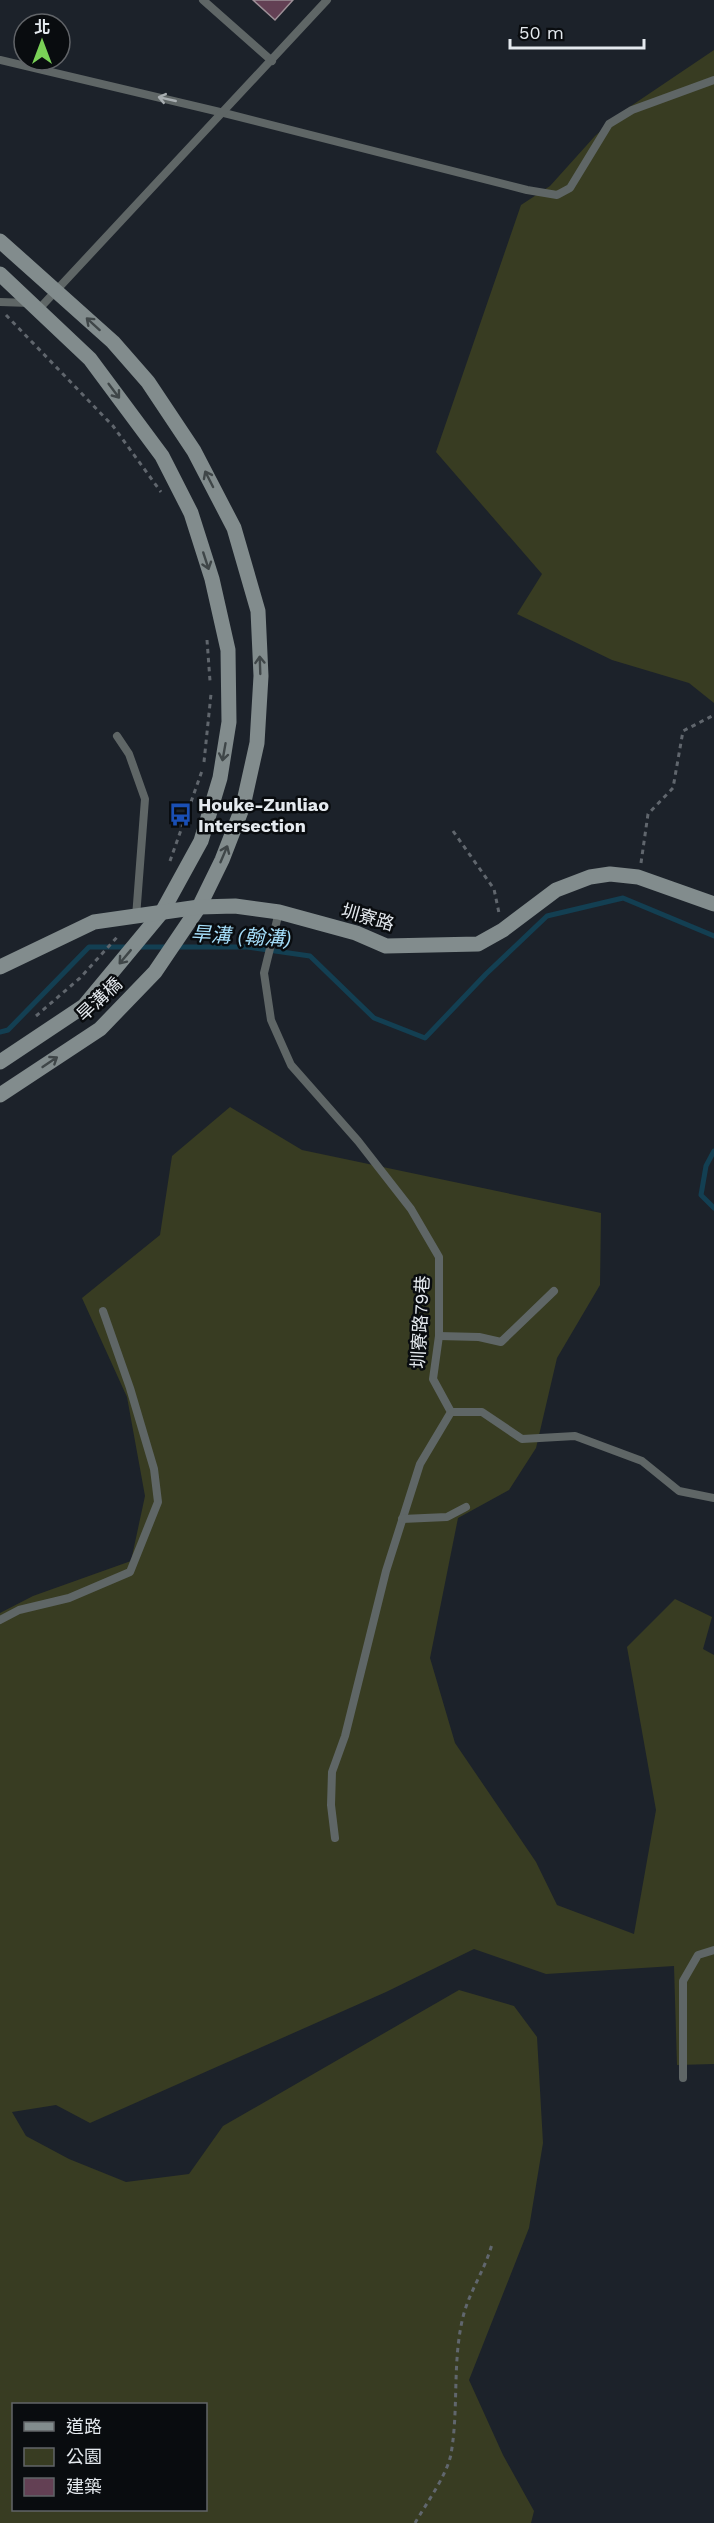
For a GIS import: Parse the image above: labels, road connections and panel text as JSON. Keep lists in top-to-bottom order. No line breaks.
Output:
{"streets":{"street":["圳寮路","旱溝橋"],"lane":["圳寮路79巷"]},"crossings":[["圳寮路","旱溝橋"],["圳寮路","圳寮路79巷"]],"water":["旱溝 (翰溝)"],"places":{"bus stop":["Houke-Zunliao Intersection"]},"legend":["道路","公園","建築"],"scale_bar":"50 m","north":"top"}
